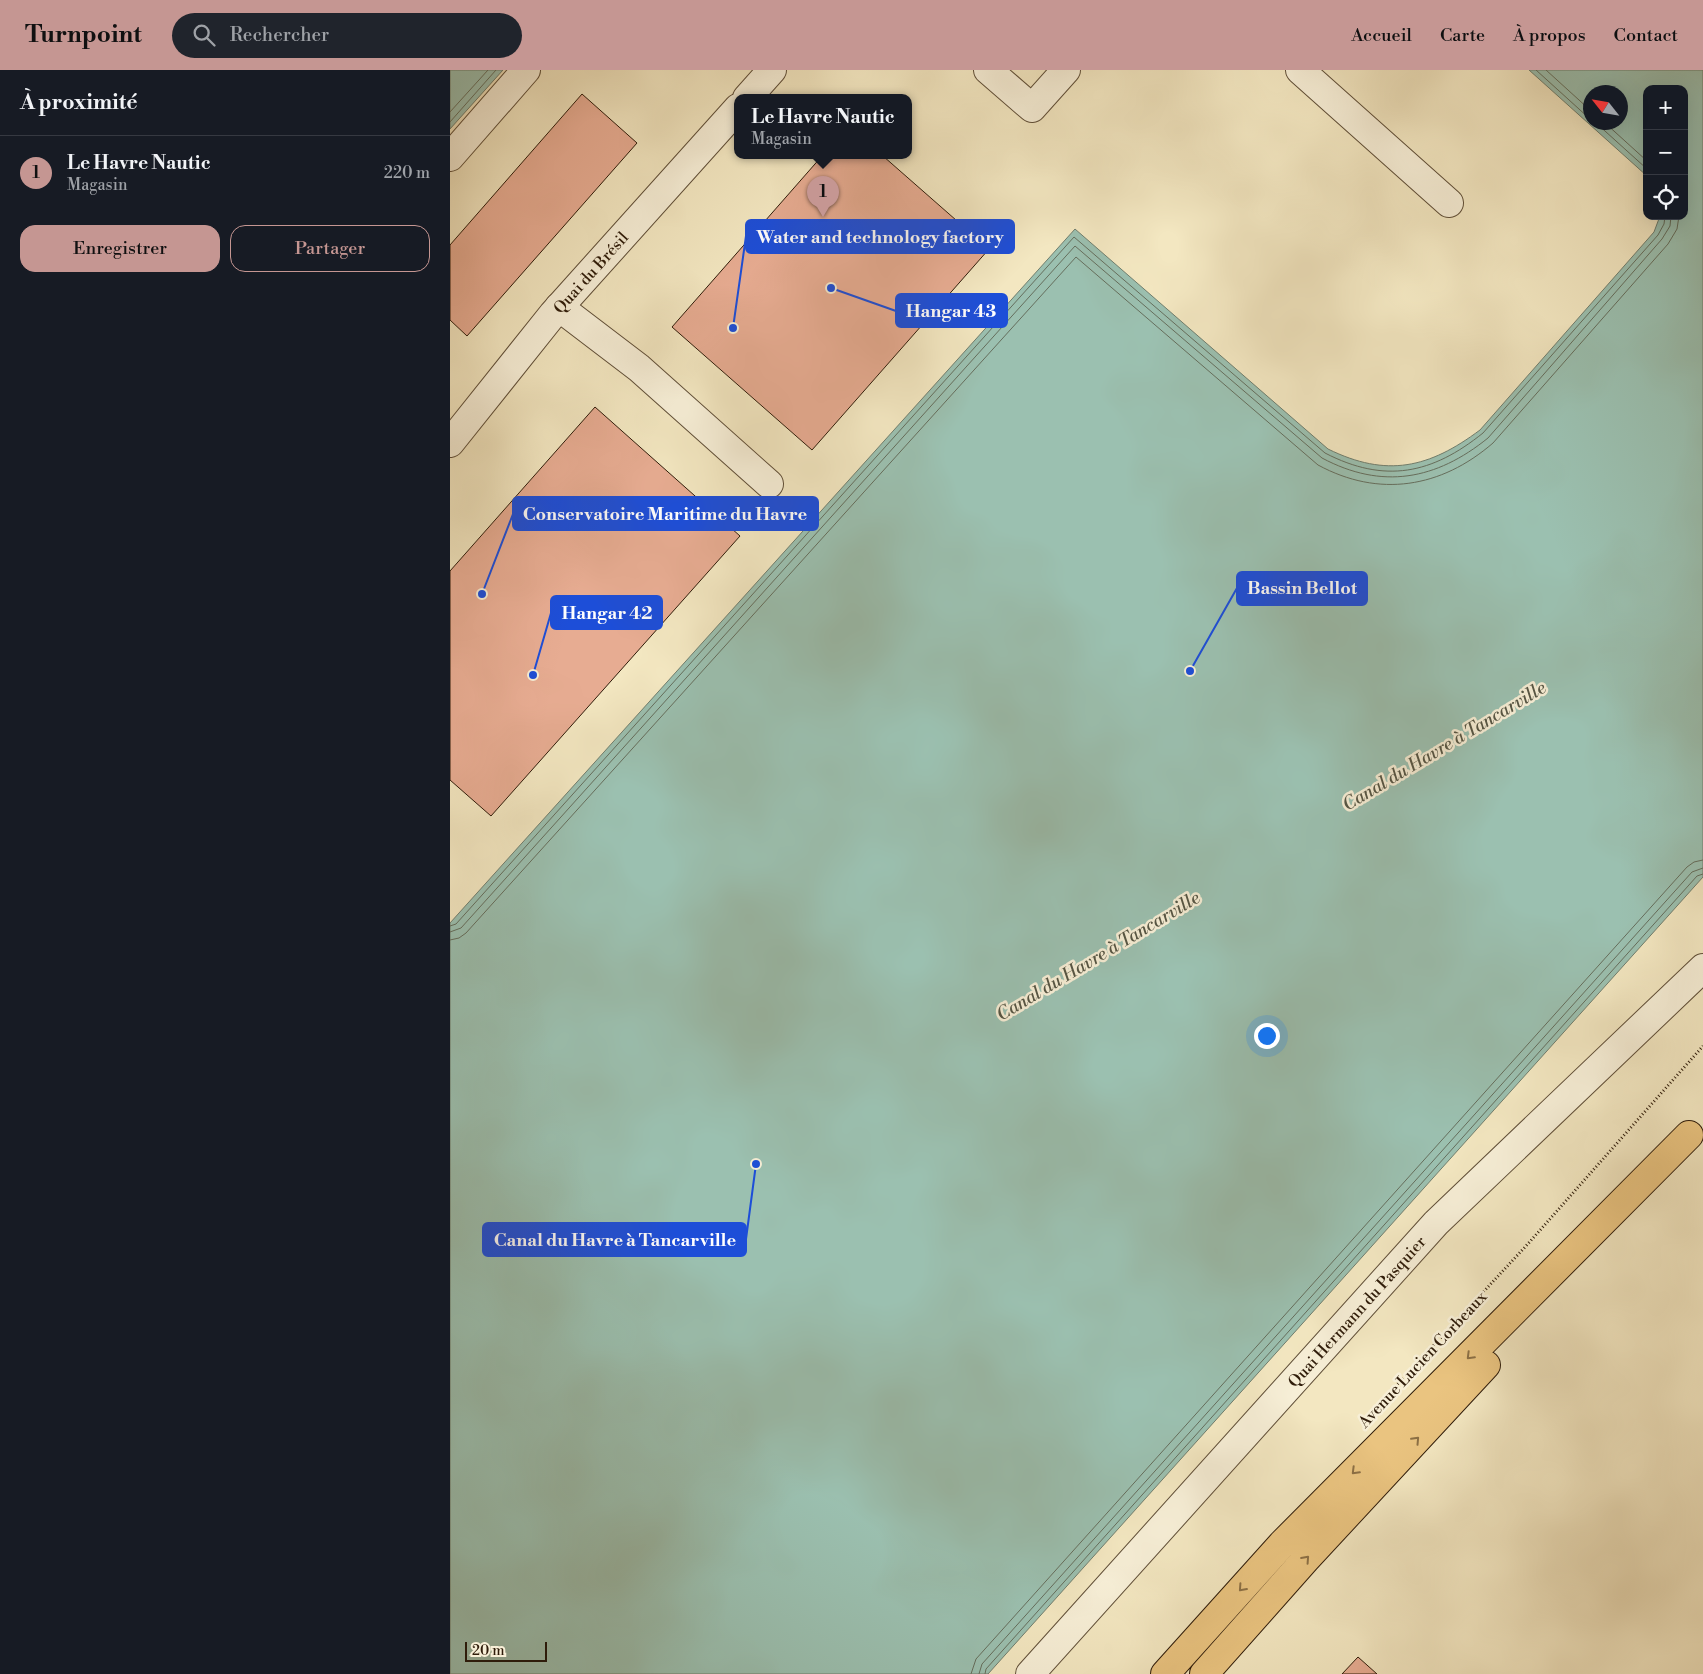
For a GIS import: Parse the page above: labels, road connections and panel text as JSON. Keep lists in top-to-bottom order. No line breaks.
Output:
{"streets":{"main road":["Avenue Lucien Corbeaux"],"lane":["Quai du Brésil","Quai Hermann du Pasquier"]},"water":["Canal du Havre à Tancarville"],"places":["Hangar 43","Water and technology factory","Conservatoire Maritime du Havre","Bassin Bellot","Hangar 42","Canal du Havre à Tancarville"],"scale_bar":"20 m","north":"top left","page":{"header":"Turnpoint","search":"Rechercher","nav":["Accueil","Carte","À propos","Contact"],"heading":"À proximité","map_buttons":["+","−"],"popup":["Le Havre Nautic","Magasin"],"list":[{"mark":"1","name":"Le Havre Nautic","note":"Magasin","value":"220 m"}],"pins":"1","buttons":["Enregistrer","Partager"],"scale":"20 m"}}
